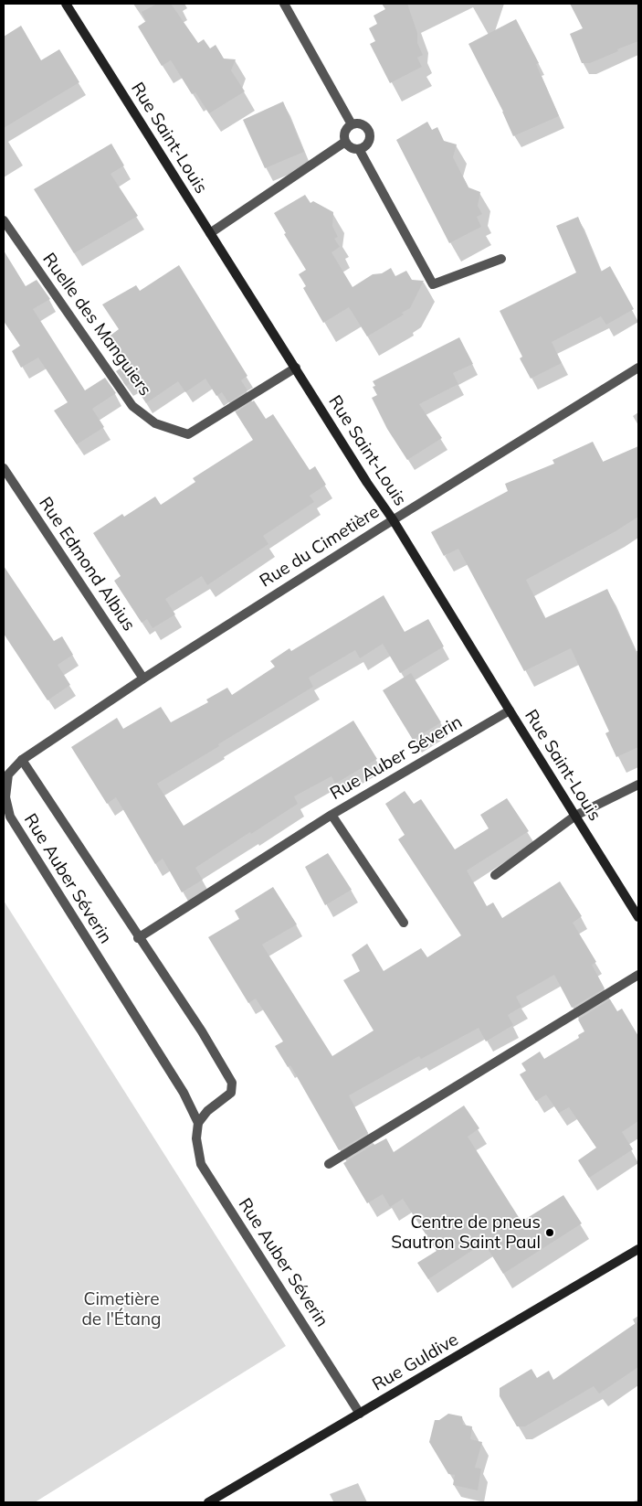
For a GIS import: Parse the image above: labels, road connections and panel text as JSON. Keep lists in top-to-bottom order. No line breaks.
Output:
{"streets":{"street":["Rue Saint-Louis","Ruelle des Manguiers","Rue du Cimetière","Rue Edmond Albius","Rue Auber Séverin","Rue Guldive"]},"crossings":[["Rue Saint-Louis","Ruelle des Manguiers"],["Rue Saint-Louis","Rue du Cimetière"],["Rue Saint-Louis","Rue Auber Séverin"],["Rue du Cimetière","Rue Edmond Albius"],["Rue du Cimetière","Rue Auber Séverin"],["Rue Auber Séverin","Rue Guldive"]],"parks":["Cimetière de l'Étang"],"places":["Centre de pneus Sautron Saint Paul"]}
